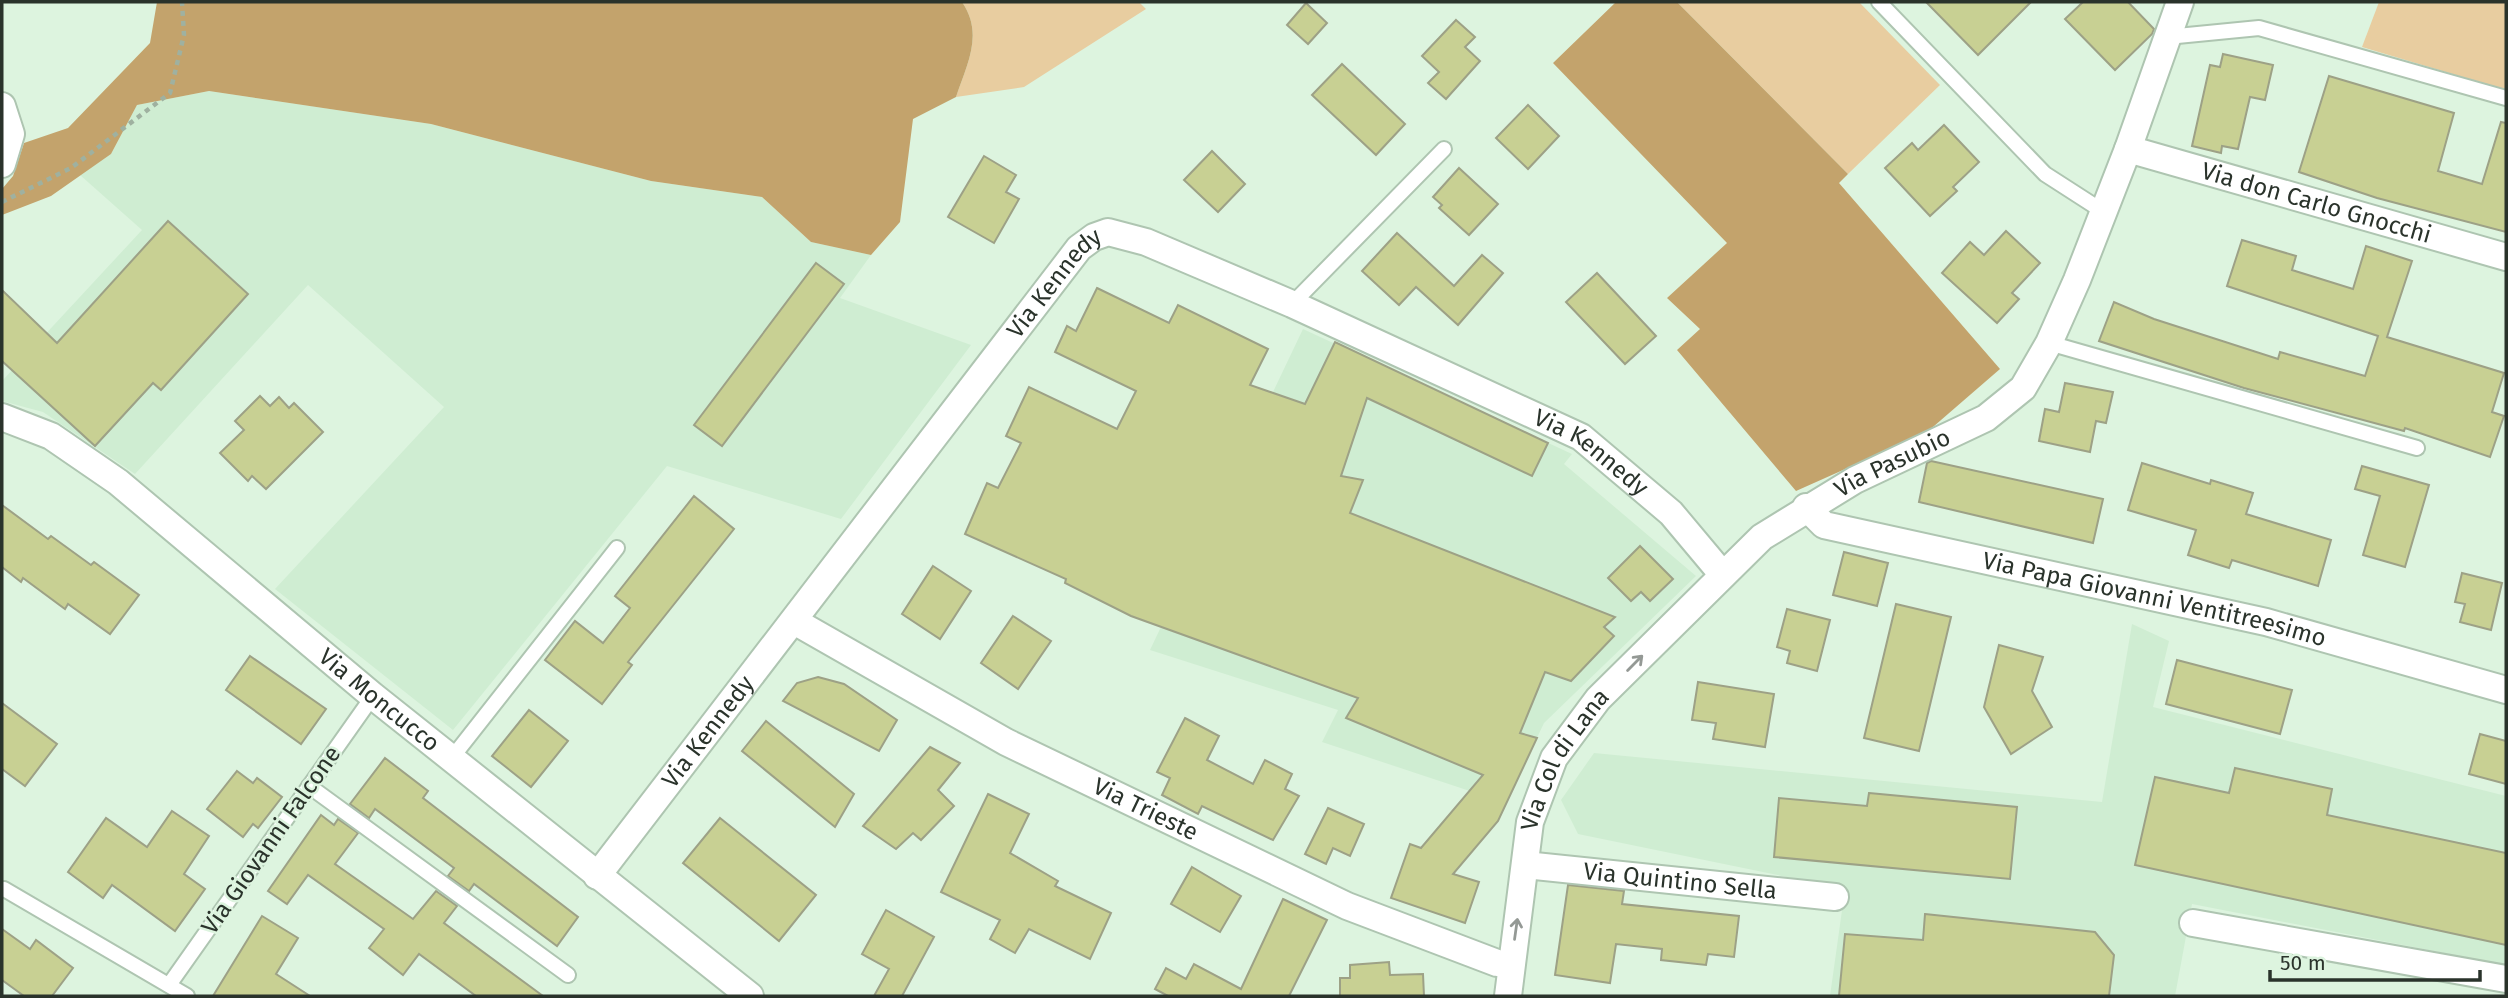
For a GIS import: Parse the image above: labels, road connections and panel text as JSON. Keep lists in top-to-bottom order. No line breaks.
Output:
{"streets":{"street":["Via don Carlo Gnocchi","Via Kennedy","Via Pasubio","Via Papa Giovanni Ventitreesimo","Via Moncucco","Via Col di Lana","Via Trieste","Via Quintino Sella"],"lane":["Via Giovanni Falcone"]},"crossings":[["Via don Carlo Gnocchi","Via Pasubio"],["Via Kennedy","Via Pasubio"],["Via Kennedy","Via Moncucco"],["Via Kennedy","Via Col di Lana"],["Via Kennedy","Via Trieste"],["Via Pasubio","Via Papa Giovanni Ventitreesimo"],["Via Pasubio","Via Col di Lana"],["Via Moncucco","Via Giovanni Falcone"],["Via Col di Lana","Via Trieste"],["Via Col di Lana","Via Quintino Sella"]],"one_way":["Via Col di Lana"],"scale_bar":"50 m"}
